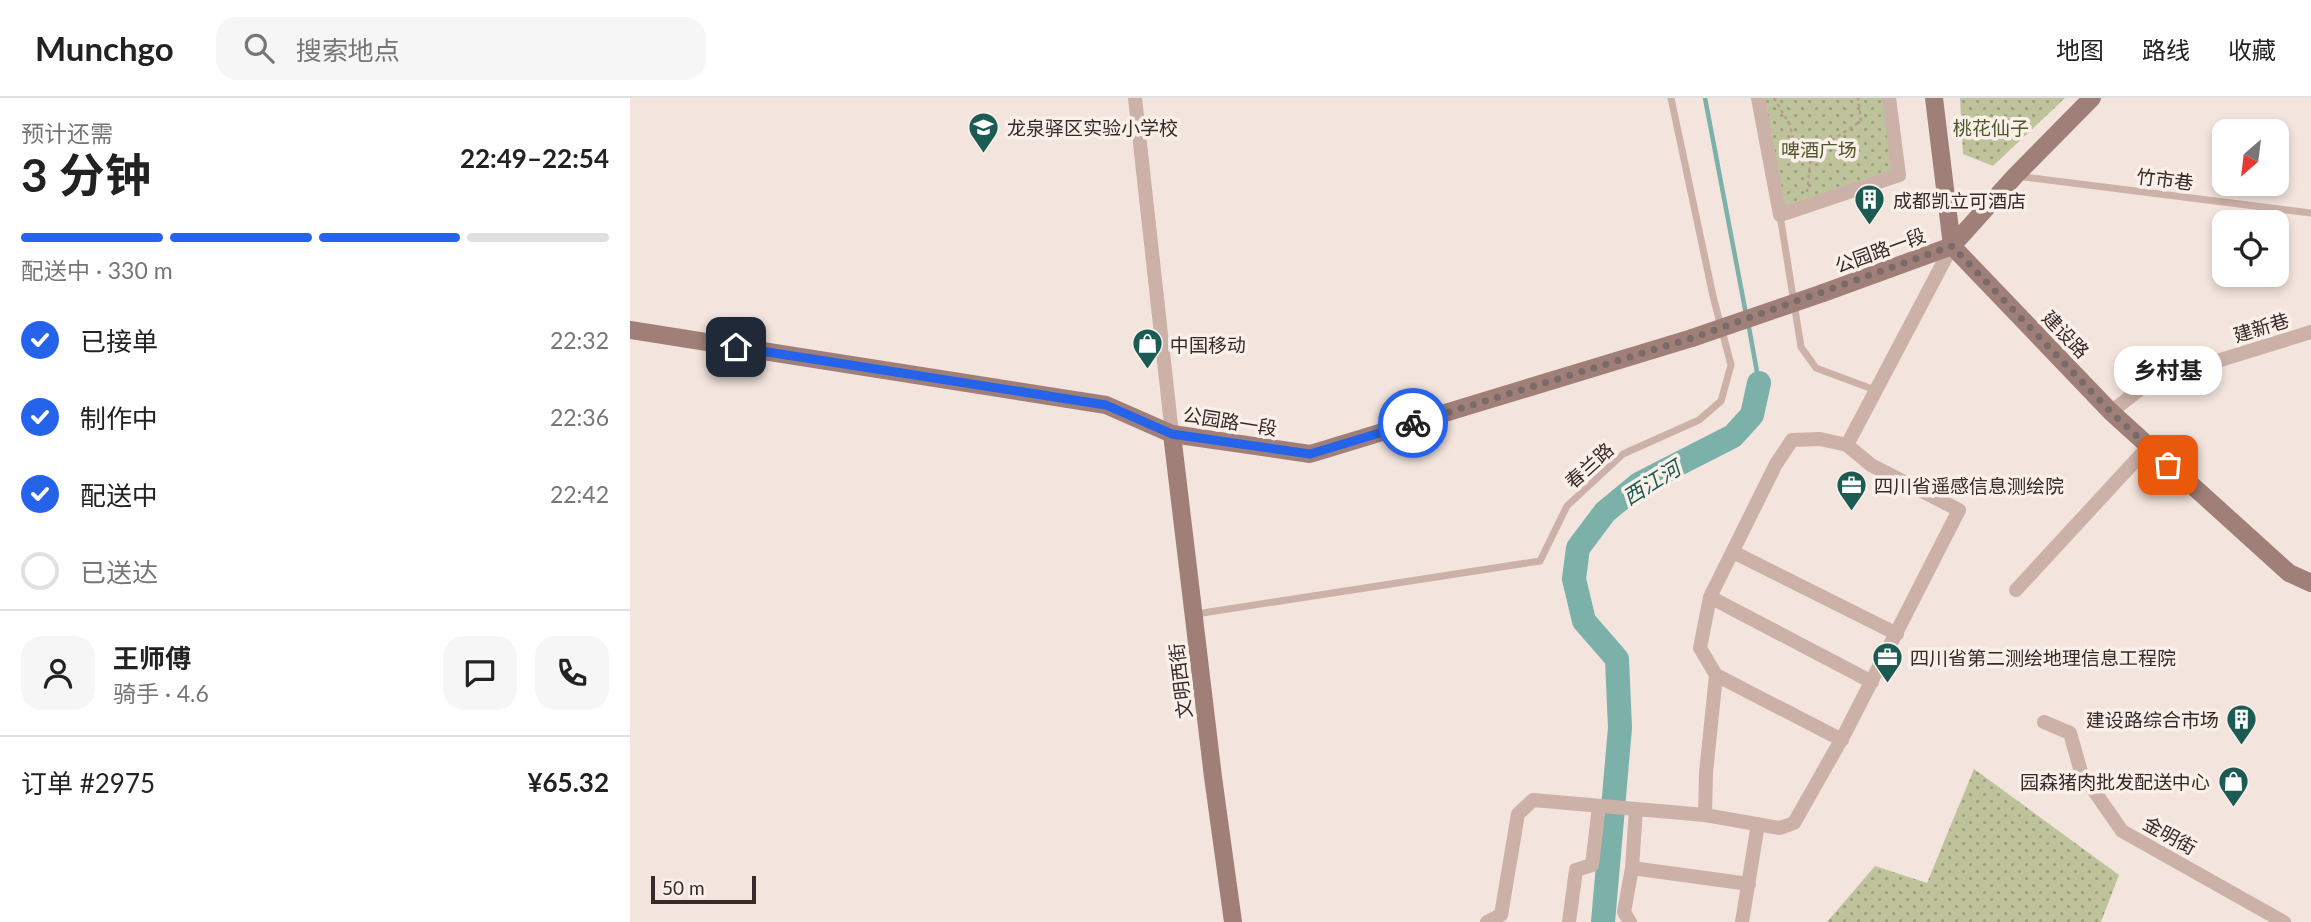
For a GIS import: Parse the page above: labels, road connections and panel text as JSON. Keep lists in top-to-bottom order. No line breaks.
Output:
{"streets":{"street":["公园路一段","建新巷","建设路","文明西街","金明街"],"lane":["竹市巷","春兰路"]},"crossings":[["公园路一段","建设路"],["公园路一段","文明西街"],["建新巷","建设路"],["春兰路","文明西街"]],"water":["西江河"],"parks":["桃花仙子","啤酒广场"],"places":{"school or university":["龙泉驿区实验小学校"],"building":["成都凯立可酒店","建设路综合市场"],"shop":["中国移动","园森猪肉批发配送中心"],"other":["乡村基"],"office":["四川省遥感信息测绘院","四川省第二测绘地理信息工程院"]},"scale_bar":"50 m","north":"bottom left","page":{"header":"Munchgo","search":"搜索地点","nav":["地图","路线","收藏"],"heading":["3 分钟","预计还需","22:49–22:54"],"panel":["王师傅","骑手 · 4.6","订单 #2975","¥65.32"],"bar":"配送中 · 330 m","list":[["已接单","22:32"],["制作中","22:36"],["配送中","22:42"],"已送达"],"bubble":"乡村基","scale":"50 m"}}
